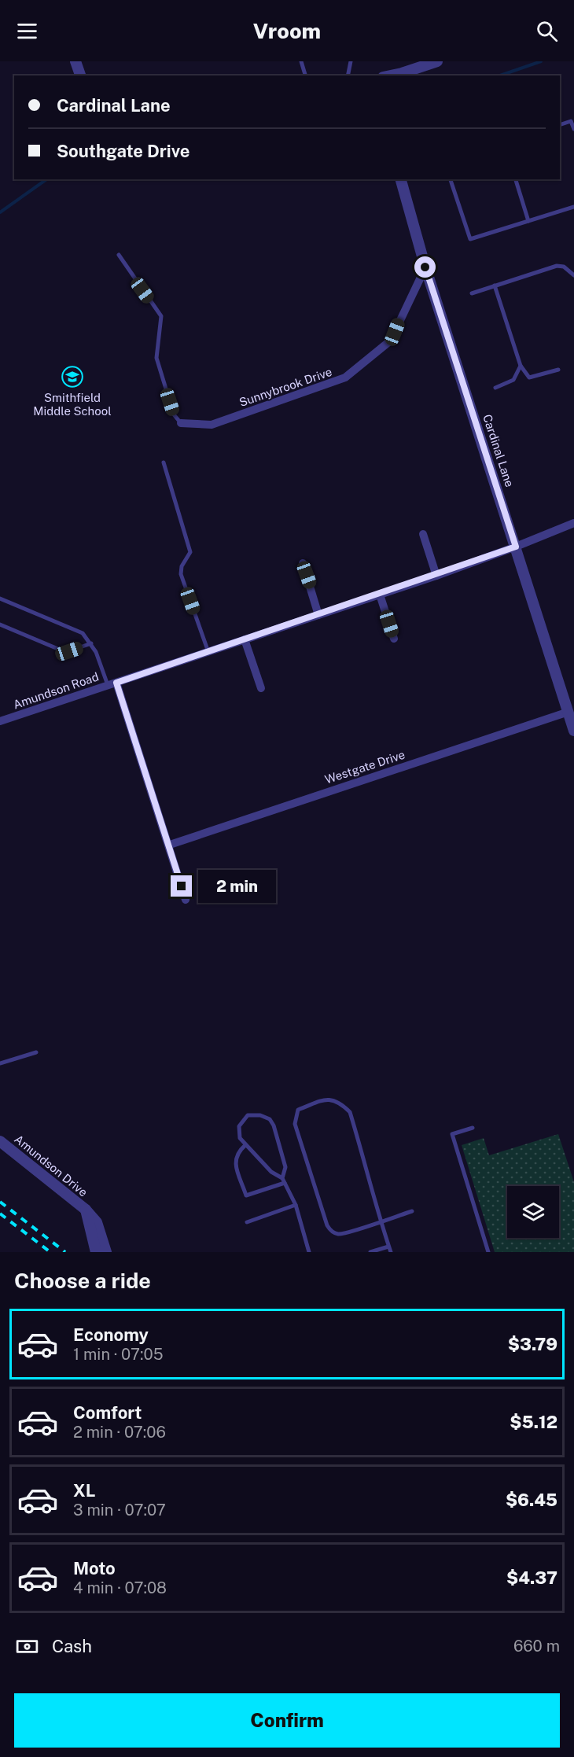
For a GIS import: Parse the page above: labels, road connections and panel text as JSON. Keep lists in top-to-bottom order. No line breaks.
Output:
{"streets":{"street":["Sunnybrook Drive","Cardinal Lane","Amundson Road","Westgate Drive","Amundson Drive"]},"crossings":[["Sunnybrook Drive","Cardinal Lane"],["Cardinal Lane","Amundson Road"],["Cardinal Lane","Westgate Drive"]],"places":{"school or university":["Smithfield Middle School"]},"page":{"header":"Vroom","banner":["Cardinal Lane","Southgate Drive"],"bubble":"2 min","heading":"Choose a ride","list":[{"name":"Economy","note":"1 min · 07:05","value":"$3.79"},{"name":"Comfort","note":"2 min · 07:06","value":"$5.12"},{"name":"XL","note":"3 min · 07:07","value":"$6.45"},{"name":"Moto","note":"4 min · 07:08","value":"$4.37"}],"pay":["Cash","660 m"],"buttons":"Confirm"}}
